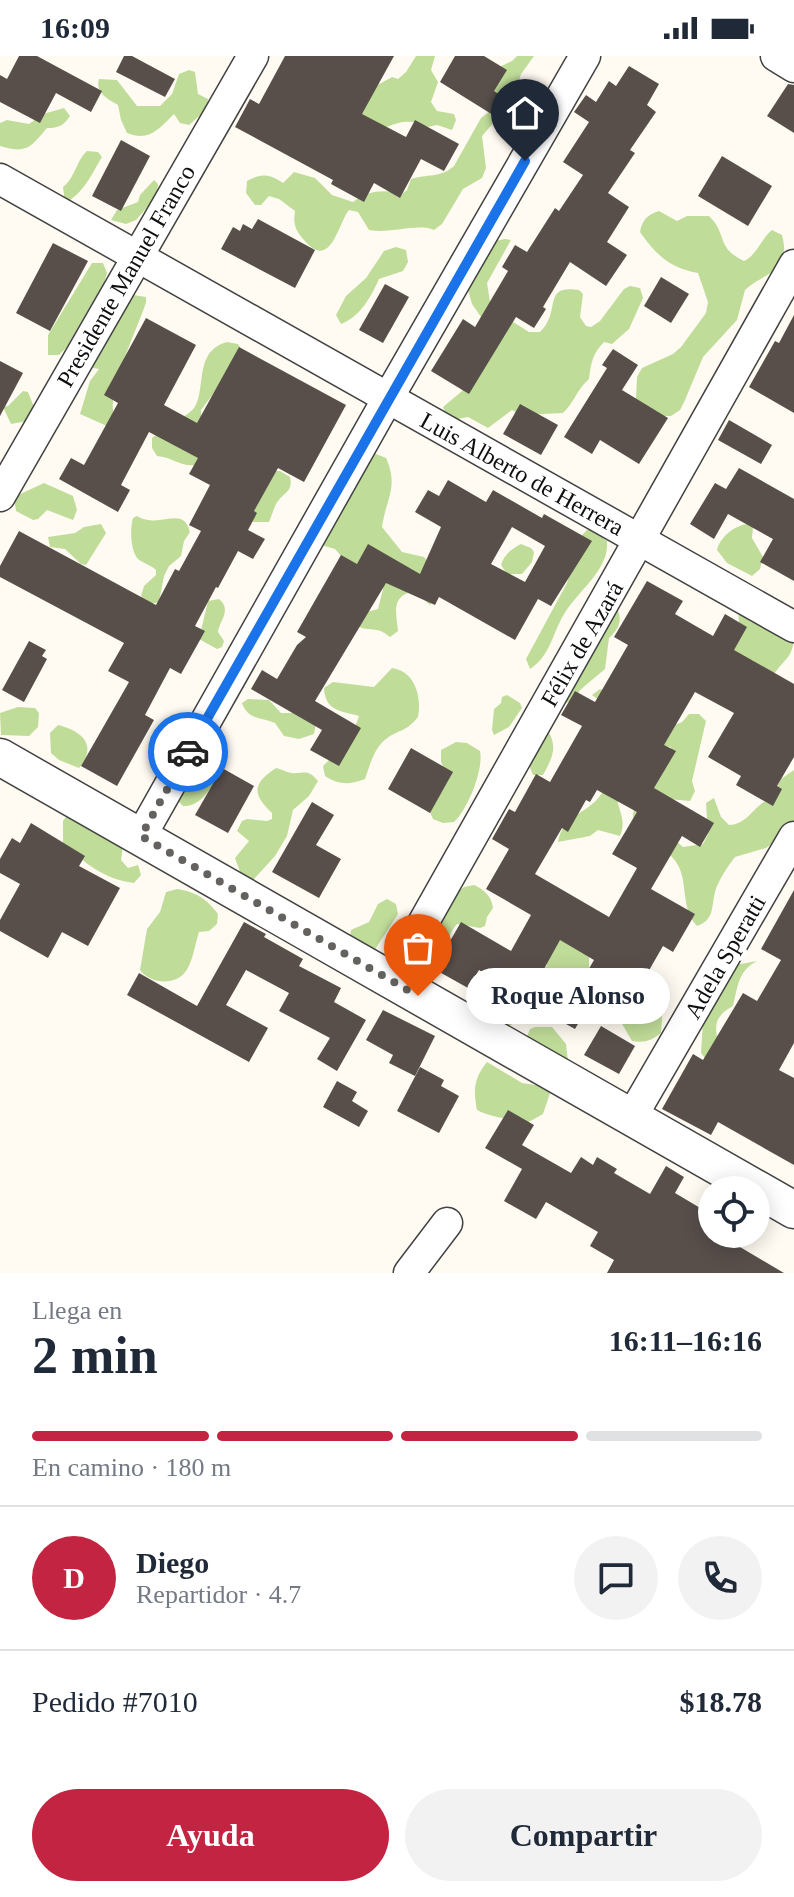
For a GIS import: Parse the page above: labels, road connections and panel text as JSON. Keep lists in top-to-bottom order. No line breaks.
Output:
{"streets":{"street":["Presidente Manuel Franco","Luis Alberto de Herrera","Félix de Azará","Adela Speratti"]},"crossings":[["Presidente Manuel Franco","Luis Alberto de Herrera"],["Luis Alberto de Herrera","Félix de Azará"]],"places":["Roque Alonso"],"page":{"status":"16:09","bubble":"Roque Alonso","heading":["2 min","Llega en","16:11–16:16"],"panel":["Diego","Repartidor · 4.7","Pedido #7010","$18.78"],"bar":"En camino · 180 m","round":"D","buttons":["Ayuda","Compartir"]}}
